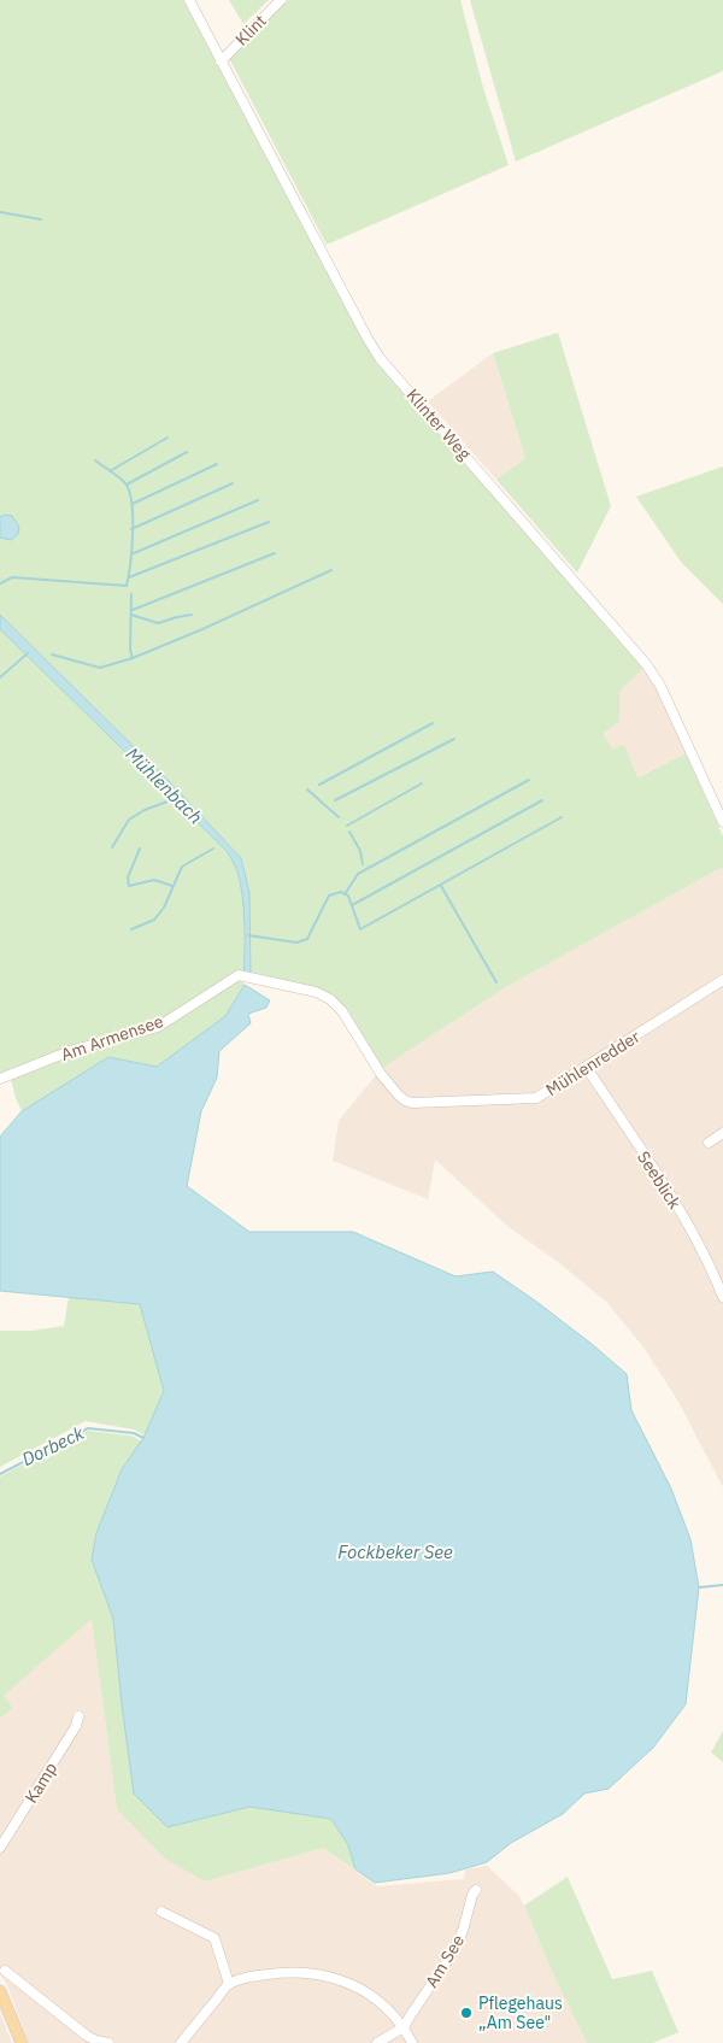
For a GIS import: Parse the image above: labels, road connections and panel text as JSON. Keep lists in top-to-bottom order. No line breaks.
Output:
{"streets":{"street":["Klint","Klinter Weg","Am Armensee","Mühlenredder","Seeblick","Kamp","Am See"]},"crossings":[["Klint","Klinter Weg"],["Am Armensee","Mühlenredder"],["Mühlenredder","Seeblick"]],"water":["Mühlenbach","Dorbeck","Fockbeker See"],"places":["Pflegehaus „Am See\""]}
